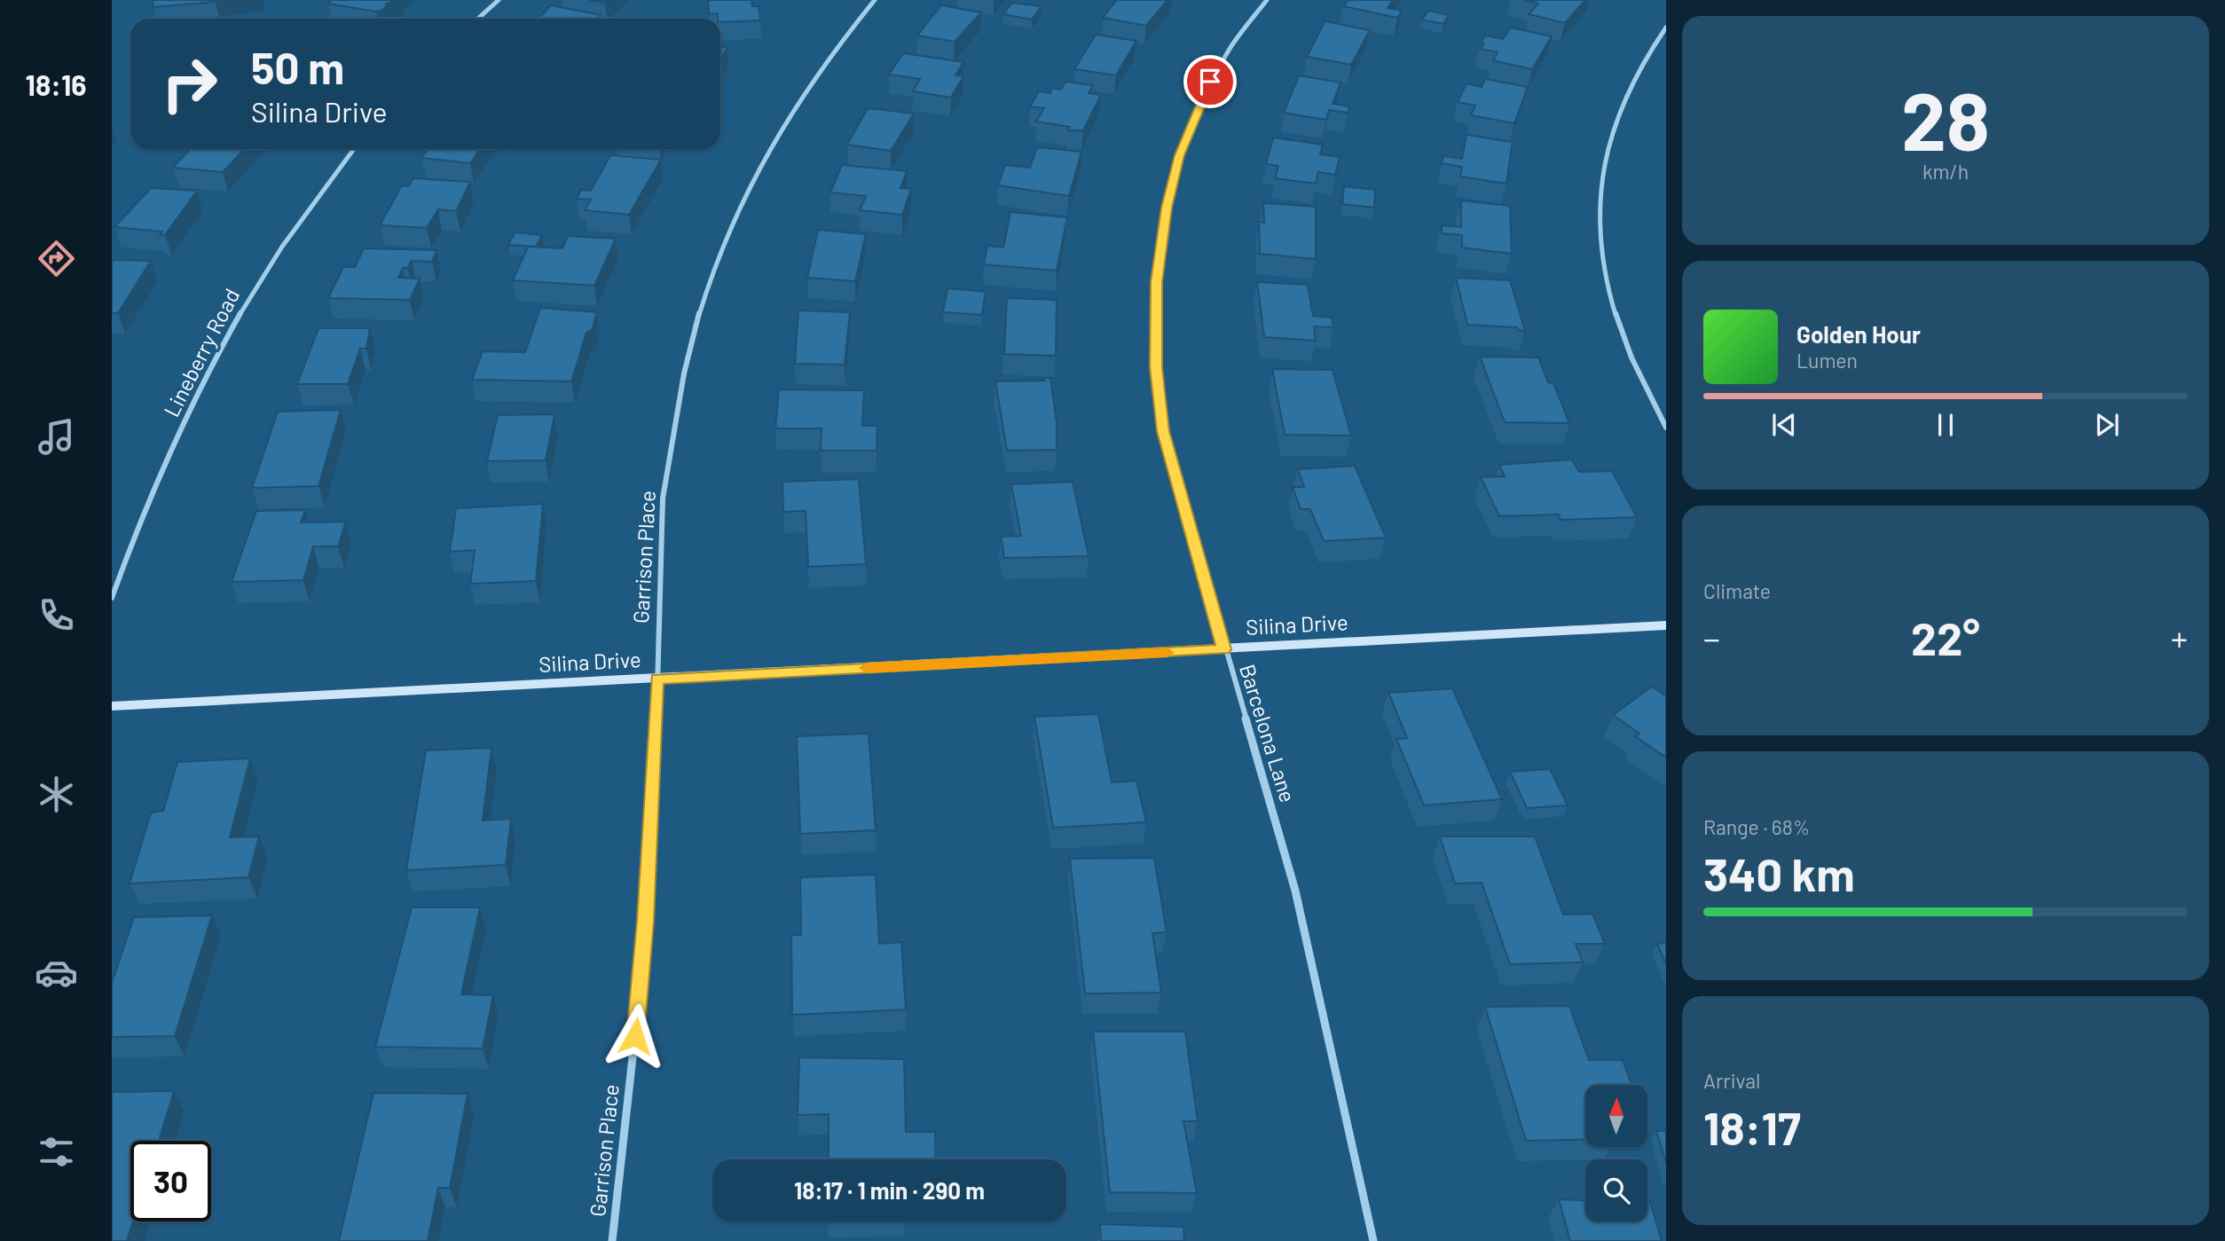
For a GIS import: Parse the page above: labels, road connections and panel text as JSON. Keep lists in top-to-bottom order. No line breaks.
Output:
{"streets":{"street":["Lineberry Road","Garrison Place","Silina Drive","Barcelona Lane"]},"crossings":[["Garrison Place","Silina Drive"],["Silina Drive","Barcelona Lane"]],"north":"top","page":{"tabs":"18:16","tile":[["28","km/h"],"Climate",["Range · 68%","340 km"],["Arrival","18:17"]],"turn":["50 m","Silina Drive"],"song":["Golden Hour","Lumen"],"heat":["−","22°","+"],"limit":"30","trip":"18:17 · 1 min · 290 m"}}
